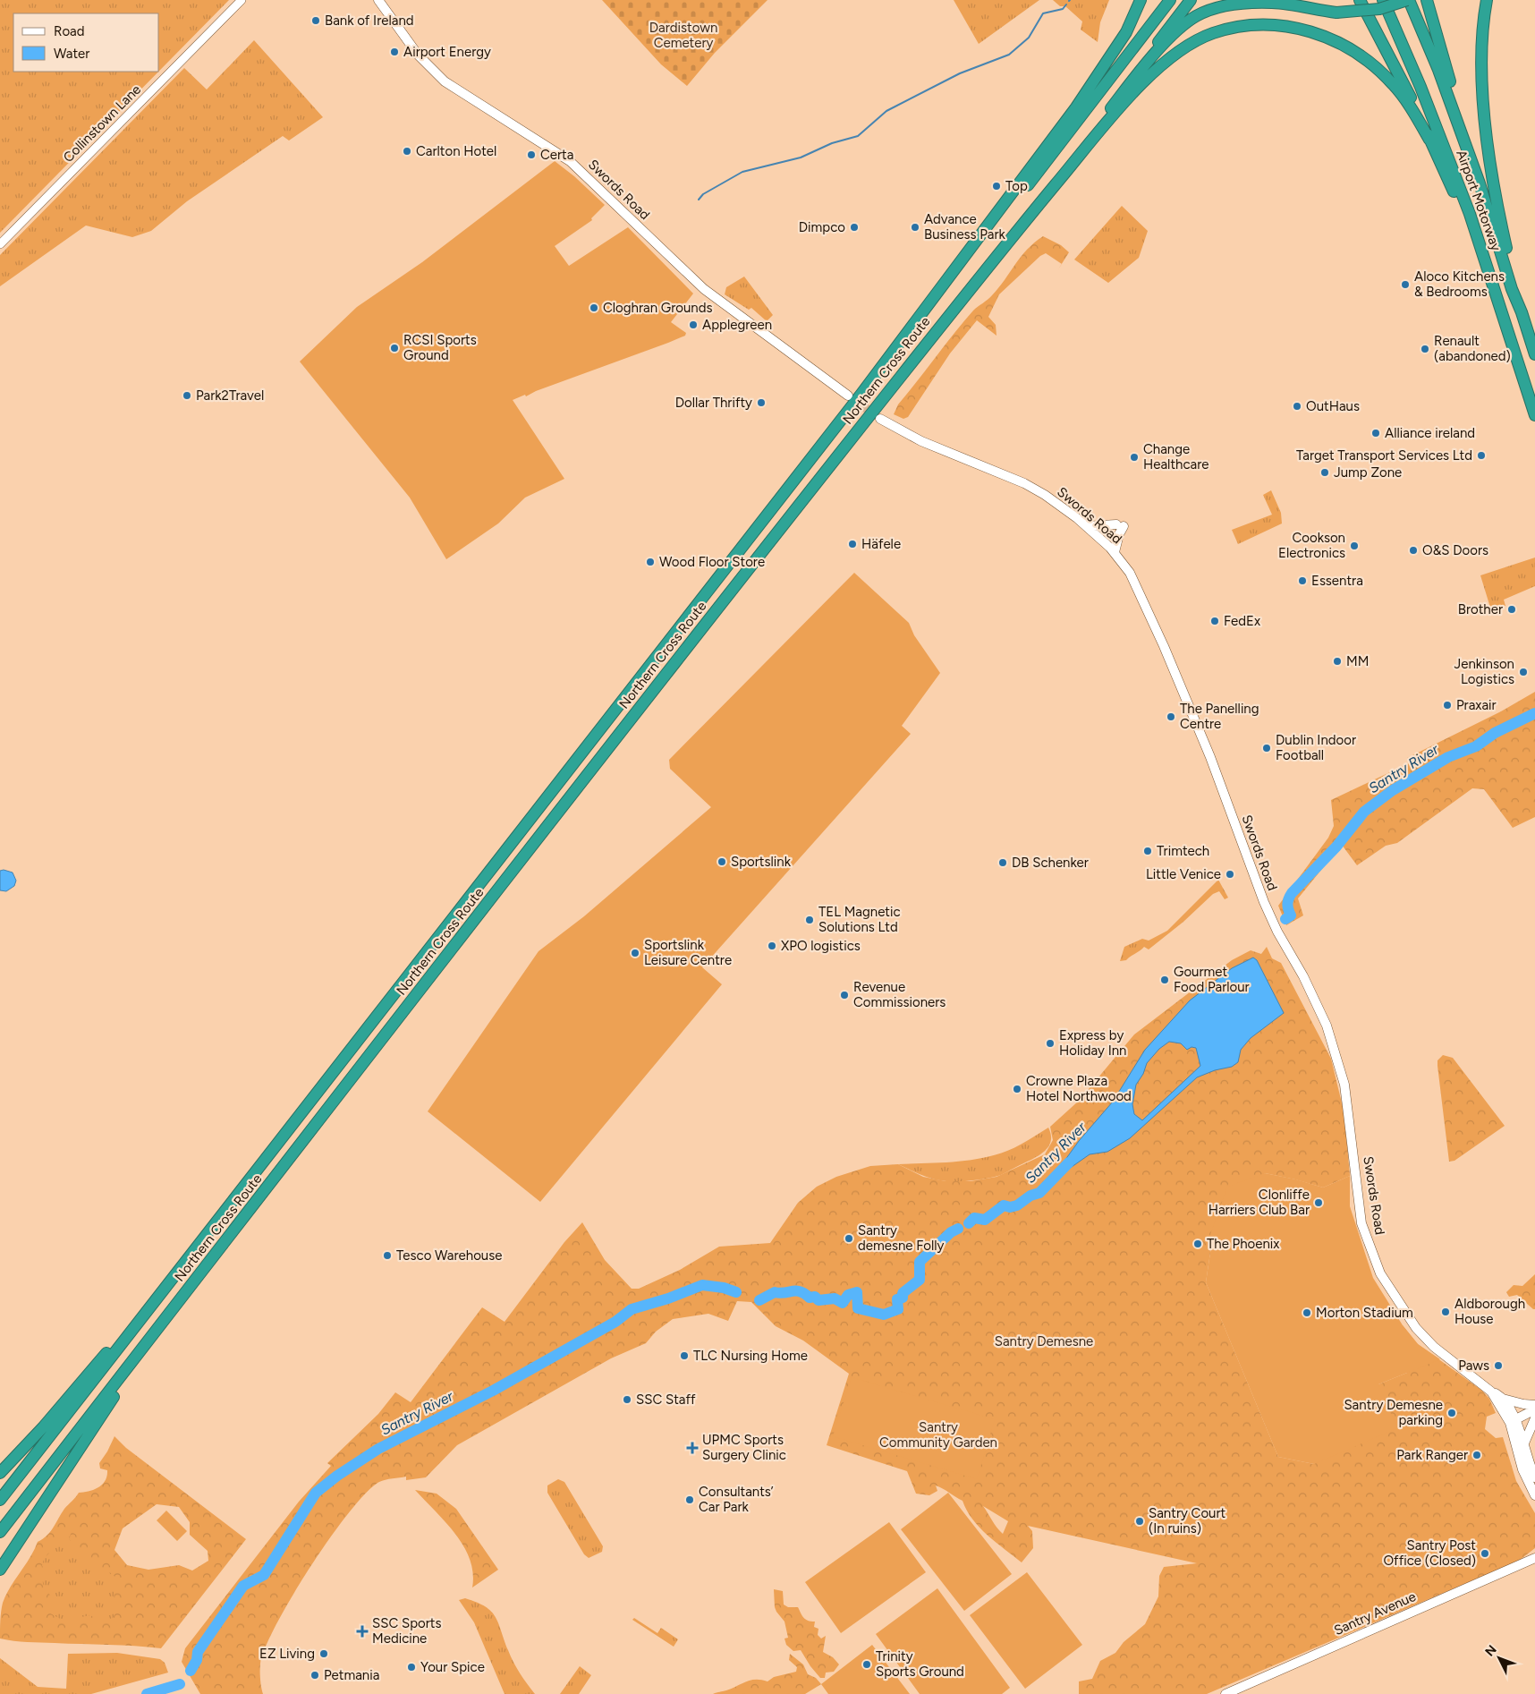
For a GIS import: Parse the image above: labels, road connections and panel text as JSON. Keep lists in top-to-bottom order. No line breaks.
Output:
{"streets":{"highway":["Airport Motorway","Northern Cross Route"],"main road":["Swords Road","Santry Avenue"],"street":["Collinstown Lane"]},"water":["Santry River"],"parks":["Dardistown Cemetery","Santry Demesne","Santry Community Garden"],"places":{"other":["Bank of Ireland","Airport Energy","Carlton Hotel","Certa","Top","Dimpco","Advance Business Park","Aloco Kitchens & Bedrooms","Cloghran Grounds","Applegreen","RCSI Sports Ground","Renault (abandoned)","Park2Travel","Dollar Thrifty","OutHaus","Alliance ireland","Target Transport Services Ltd","Change Healthcare","Jump Zone","Häfele","Cookson Electronics","O&S Doors","Wood Floor Store","Essentra","Brother","FedEx","MM","Jenkinson Logistics","Praxair","The Panelling Centre","Dublin Indoor Football","Trimtech","Sportslink","DB Schenker","Little Venice","TEL Magnetic Solutions Ltd","XPO logistics","Sportslink Leisure Centre","Gourmet Food Parlour","Revenue Commissioners","Express by Holiday Inn","Crowne Plaza Hotel Northwood","Clonliffe Harriers Club Bar","Santry demesne Folly","The Phoenix","Tesco Warehouse","Aldborough House","Morton Stadium","TLC Nursing Home","Paws","SSC Staff","Santry Demesne parking","Park Ranger","Consultants’ Car Park","Santry Court (In ruins)","Santry Post Office (Closed)","EZ Living","Trinity Sports Ground","Your Spice","Petmania"],"health":["UPMC Sports Surgery Clinic","SSC Sports Medicine"]},"legend":["Road","Water"],"north":"top left"}
